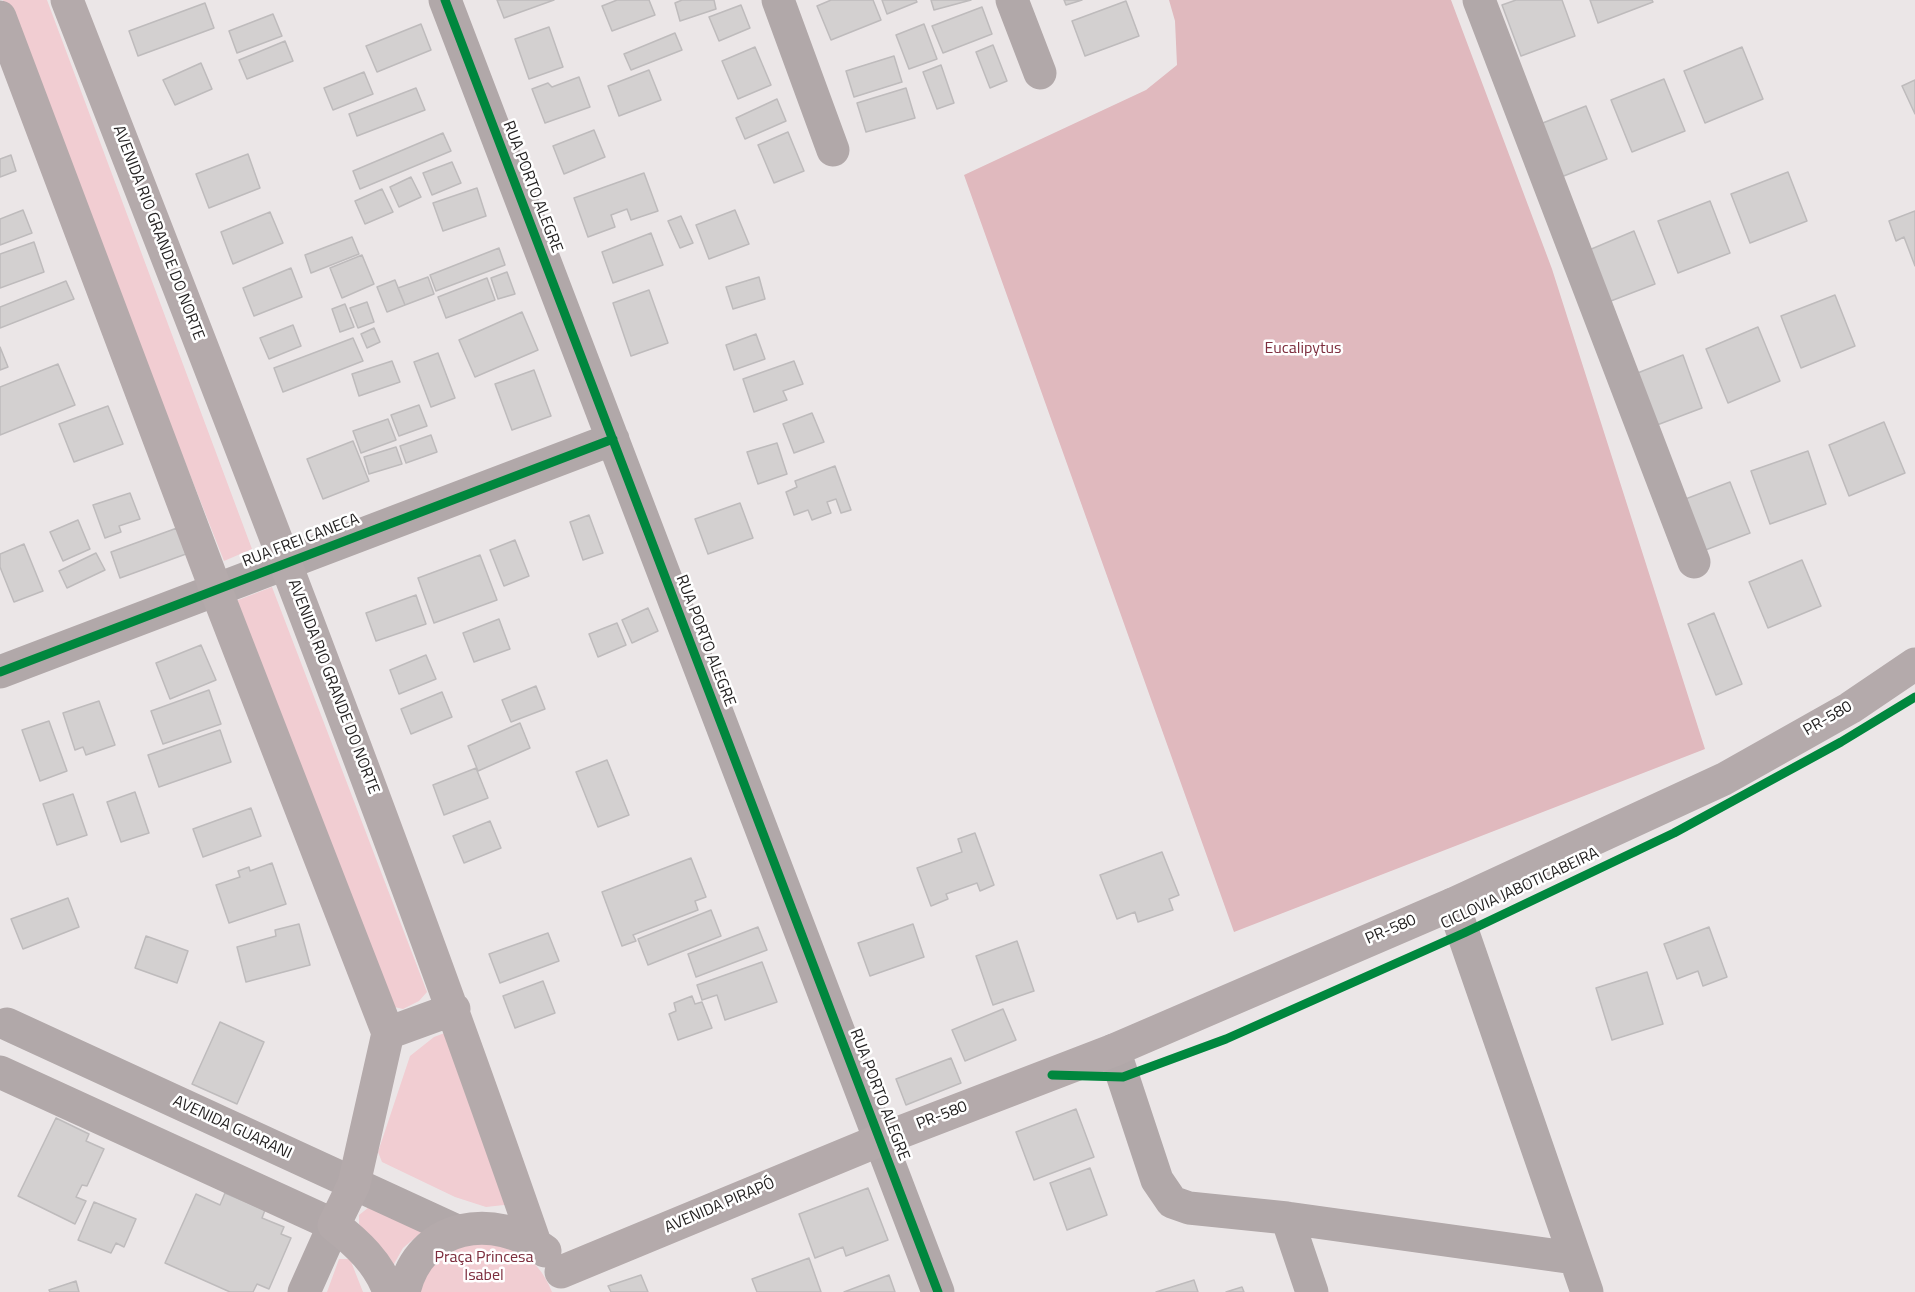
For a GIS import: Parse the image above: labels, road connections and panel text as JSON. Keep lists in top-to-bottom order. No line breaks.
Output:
{"streets":{"main road":["AVENIDA RIO GRANDE DO NORTE","PR-580","AVENIDA PIRAPÓ"],"street":["RUA PORTO ALEGRE","RUA FREI CANECA","AVENIDA GUARANI"],"cycle path":["CICLOVIA JABOTICABEIRA"]},"crossings":[["RUA PORTO ALEGRE","RUA FREI CANECA"],["RUA PORTO ALEGRE","PR-580"],["RUA PORTO ALEGRE","AVENIDA PIRAPÓ"],["AVENIDA RIO GRANDE DO NORTE","RUA FREI CANECA"],["PR-580","AVENIDA PIRAPÓ"]],"parks":["Eucalipytus","Praça Princesa Isabel"]}
